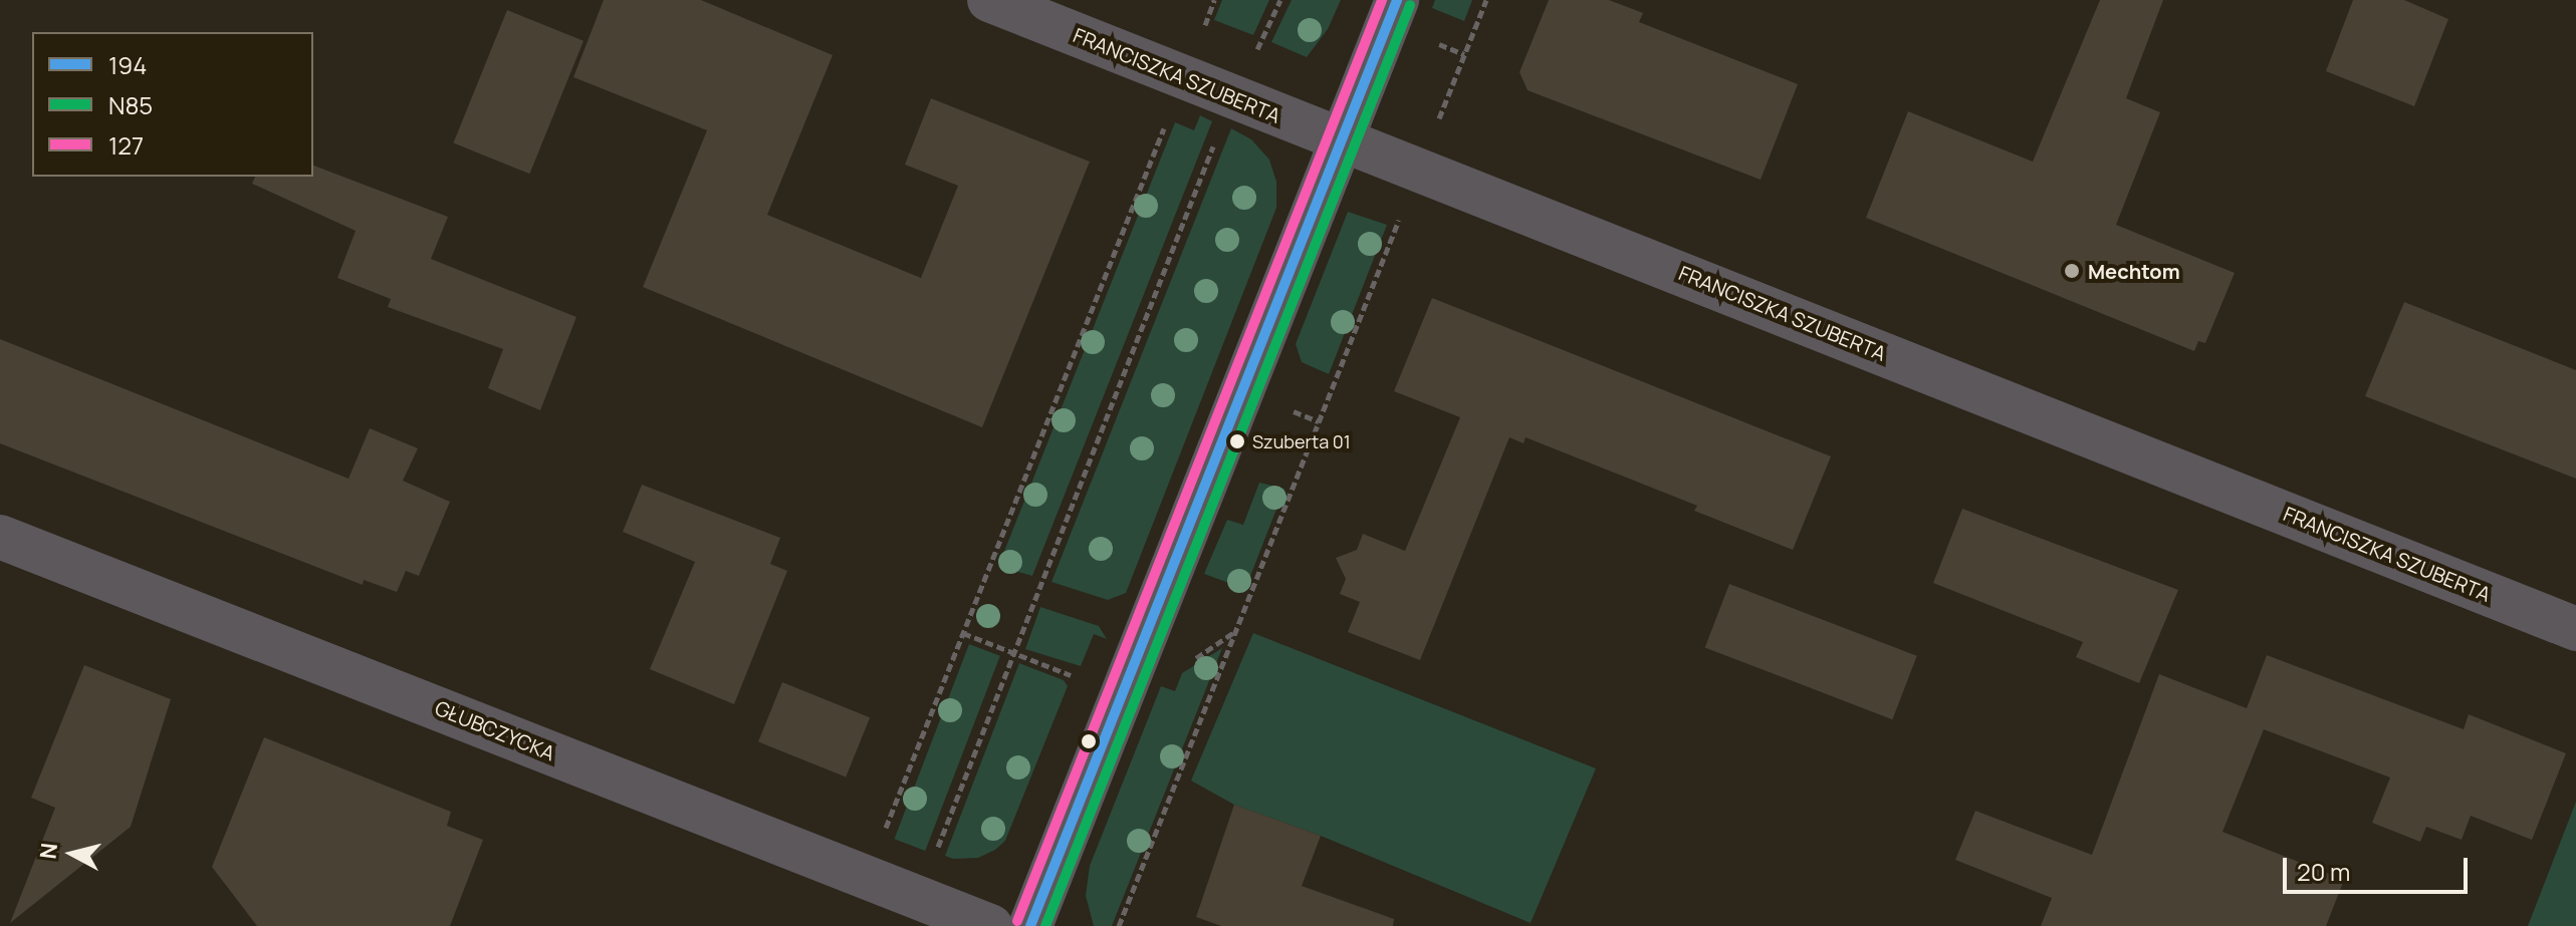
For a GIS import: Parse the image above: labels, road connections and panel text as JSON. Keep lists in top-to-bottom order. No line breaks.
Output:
{"streets":{"street":["FRANCISZKA SZUBERTA","GŁUBCZYCKA"]},"places":["Mechtom","Szuberta 01"],"lines":["transit line 194","transit line 127","transit line N85"],"legend":["194","N85","127"],"scale_bar":"20 m","north":"left"}
